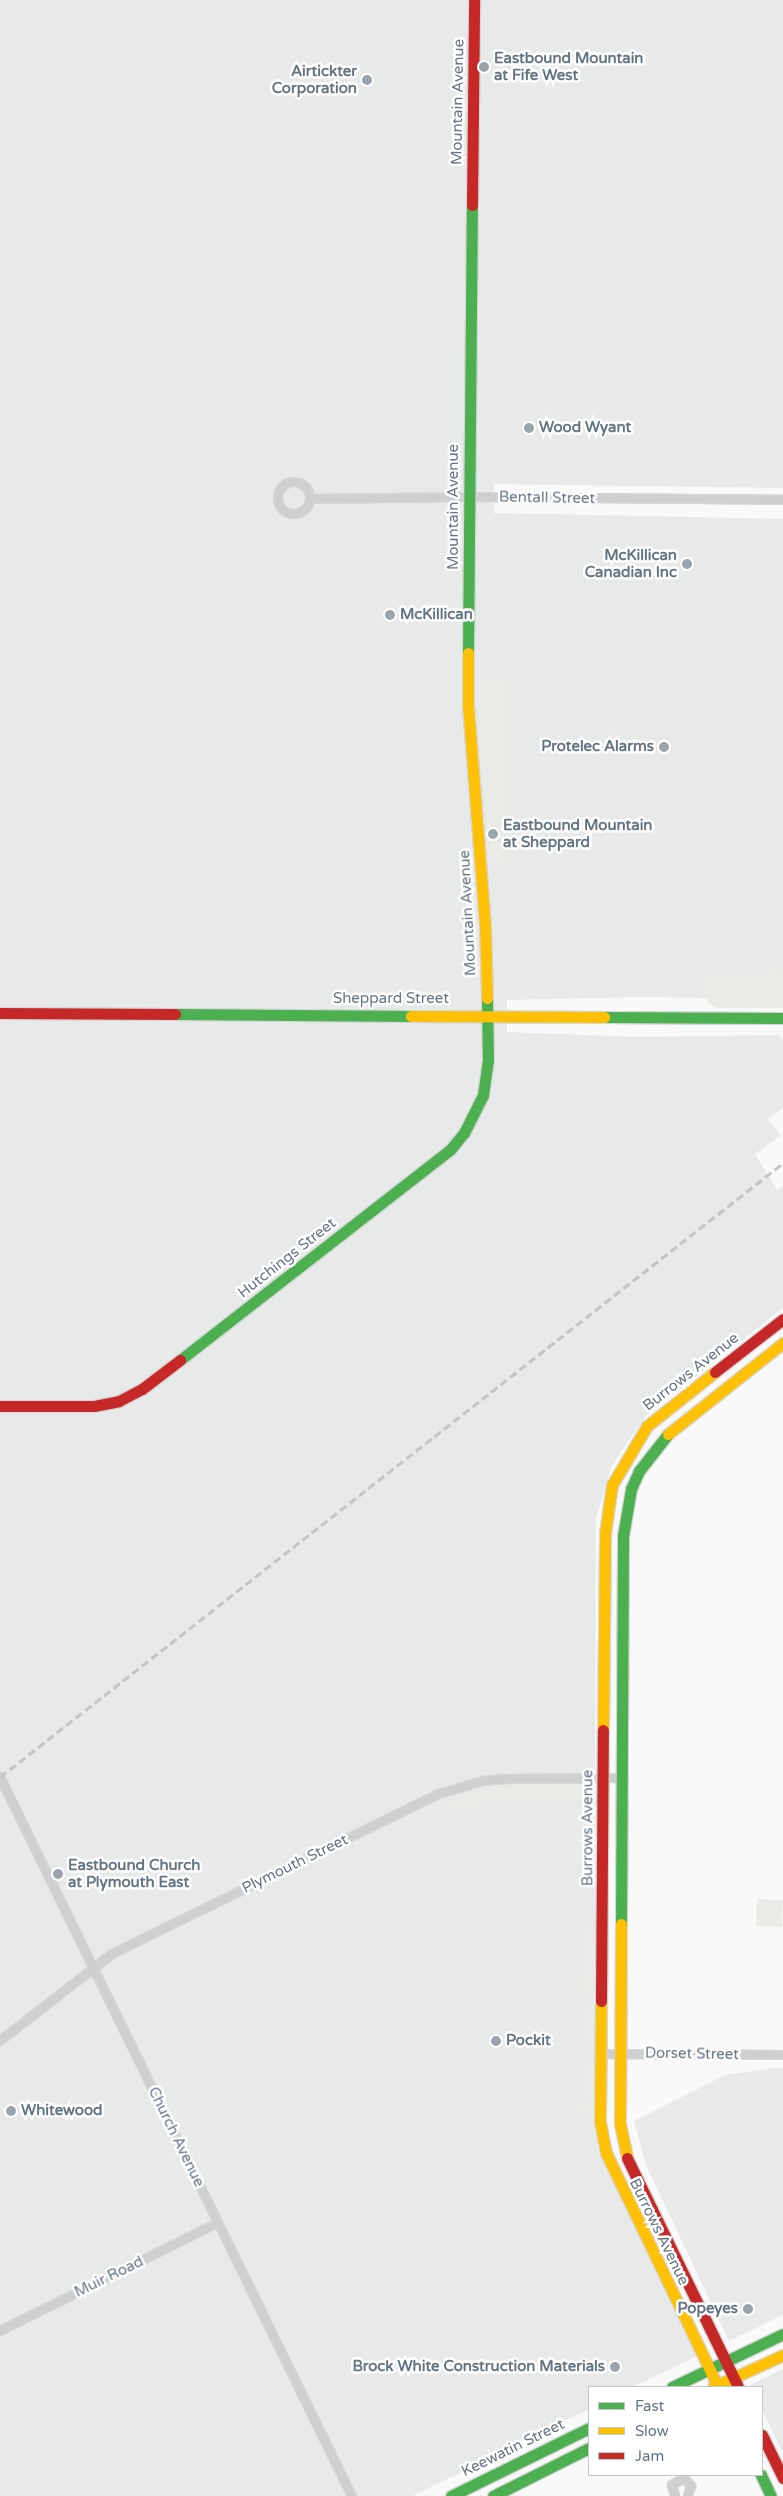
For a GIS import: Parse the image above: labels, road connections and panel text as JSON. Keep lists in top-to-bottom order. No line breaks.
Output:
{"streets":{"street":["Mountain Avenue","Bentall Street","Sheppard Street","Hutchings Street","Burrows Avenue","Plymouth Street","Dorset Street","Church Avenue","Muir Road","Keewatin Street"]},"crossings":[["Mountain Avenue","Bentall Street"],["Mountain Avenue","Sheppard Street"],["Mountain Avenue","Hutchings Street"],["Sheppard Street","Hutchings Street"],["Burrows Avenue","Plymouth Street"],["Burrows Avenue","Dorset Street"],["Plymouth Street","Church Avenue"],["Church Avenue","Muir Road"]],"places":["Eastbound Mountain at Fife West","Airtickter Corporation","Wood Wyant","McKillican Canadian Inc","McKillican","Protelec Alarms","Eastbound Mountain at Sheppard","Eastbound Church at Plymouth East","Pockit","Whitewood","Popeyes","Brock White Construction Materials"],"legend":["Fast","Slow","Jam"]}
